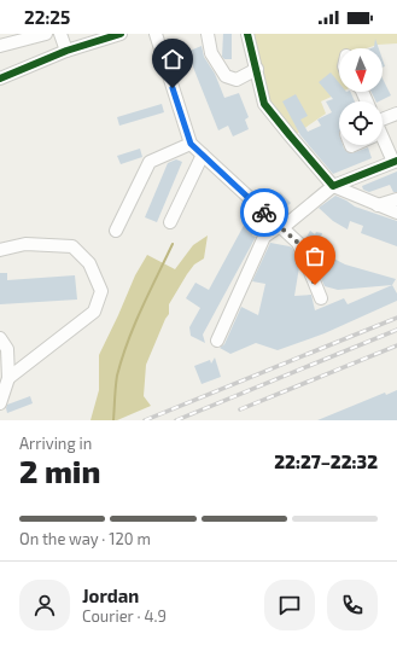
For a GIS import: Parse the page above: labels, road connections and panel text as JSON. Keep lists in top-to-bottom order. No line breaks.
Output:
{"north":"bottom","page":{"status":"22:25","heading":["2 min","Arriving in","22:27–22:32"],"panel":["Jordan","Courier · 4.9"],"bar":"On the way · 120 m"}}
